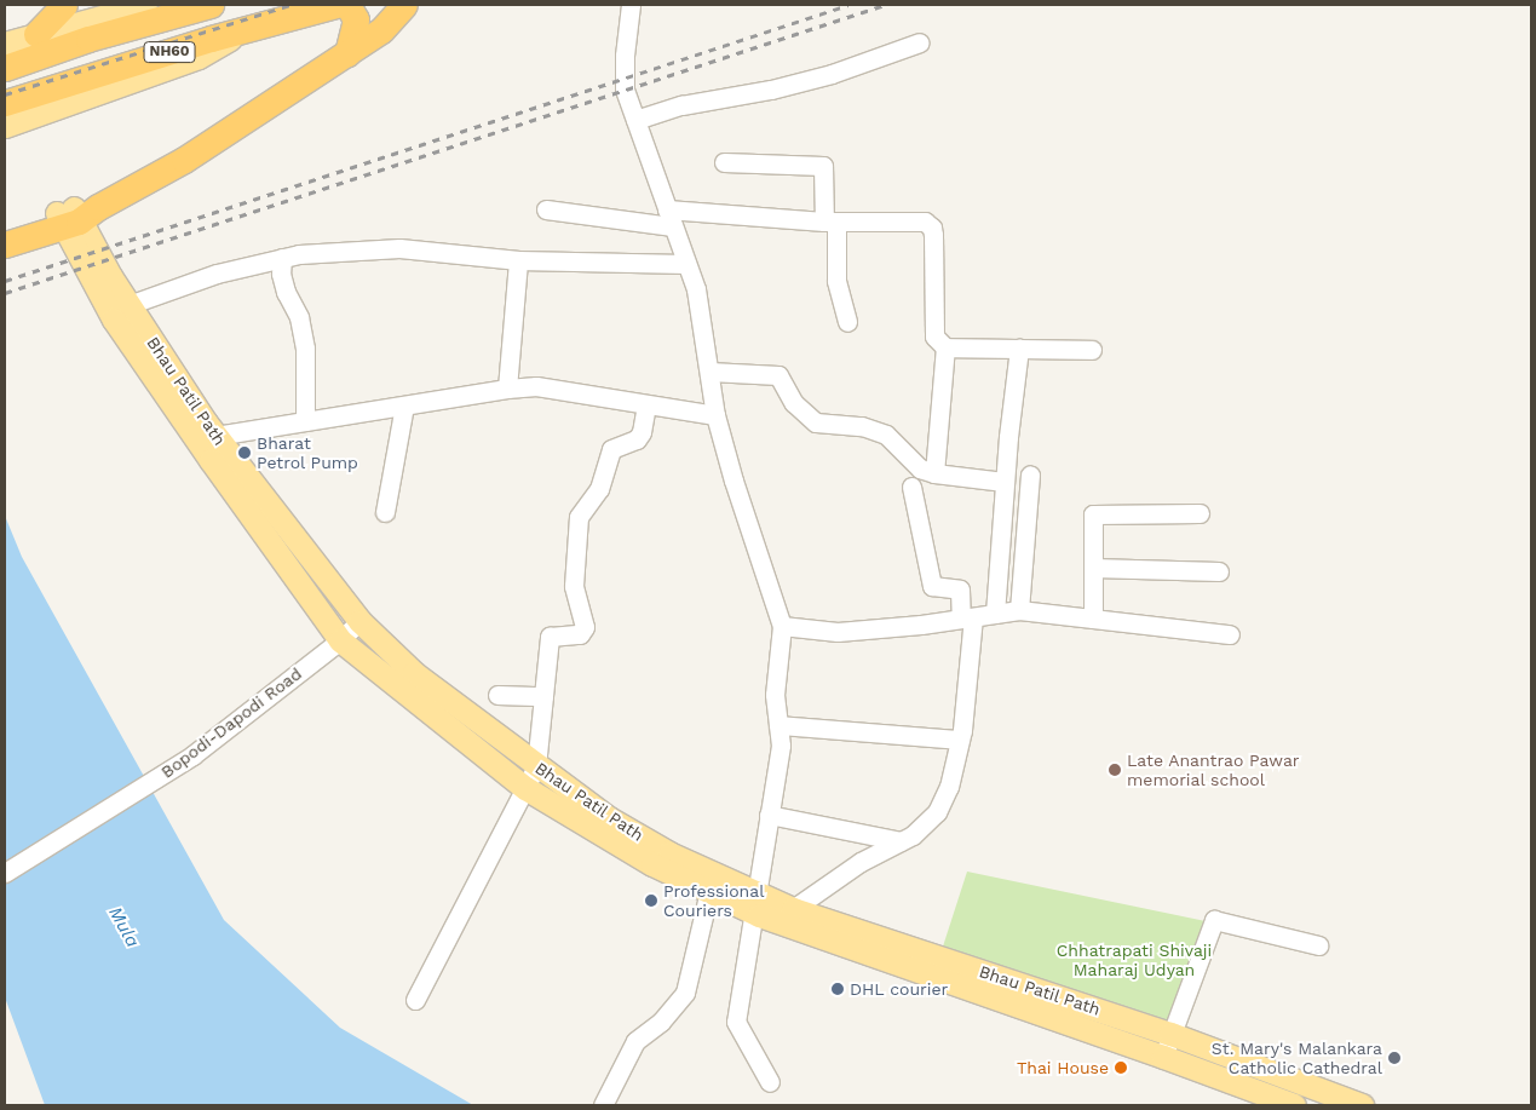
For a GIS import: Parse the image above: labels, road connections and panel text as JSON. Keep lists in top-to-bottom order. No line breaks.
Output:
{"streets":{"highway":["NH60"],"main road":["Bhau Patil Path"],"street":["Bopodi-Dapodi Road"]},"crossings":[["Bhau Patil Path","Bopodi-Dapodi Road"]],"water":["Mula"],"parks":["Chhatrapati Shivaji Maharaj Udyan"],"places":["Bharat Petrol Pump","Late Anantrao Pawar memorial school","Professional Couriers","DHL courier","St. Mary's Malankara Catholic Cathedral","Thai House"]}
